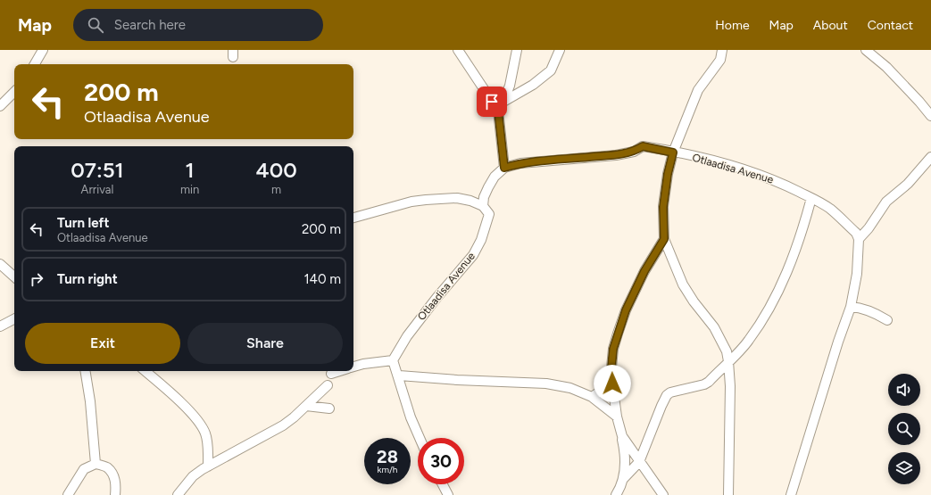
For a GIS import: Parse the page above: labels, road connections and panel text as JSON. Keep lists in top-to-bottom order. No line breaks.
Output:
{"streets":{"street":["Otlaadisa Avenue"]},"page":{"header":"Map","search":"Search here","nav":["Home","Map","About","Contact"],"turn":["200 m","Otlaadisa Avenue"],"eta":["07:51","Arrival","1","min","400","m"],"list":[{"name":"Turn left","note":"Otlaadisa Avenue","value":"200 m"},{"name":"Turn right","value":"140 m"}],"buttons":["Exit","Share"],"speed":"28 km/h","limit":"30"}}
